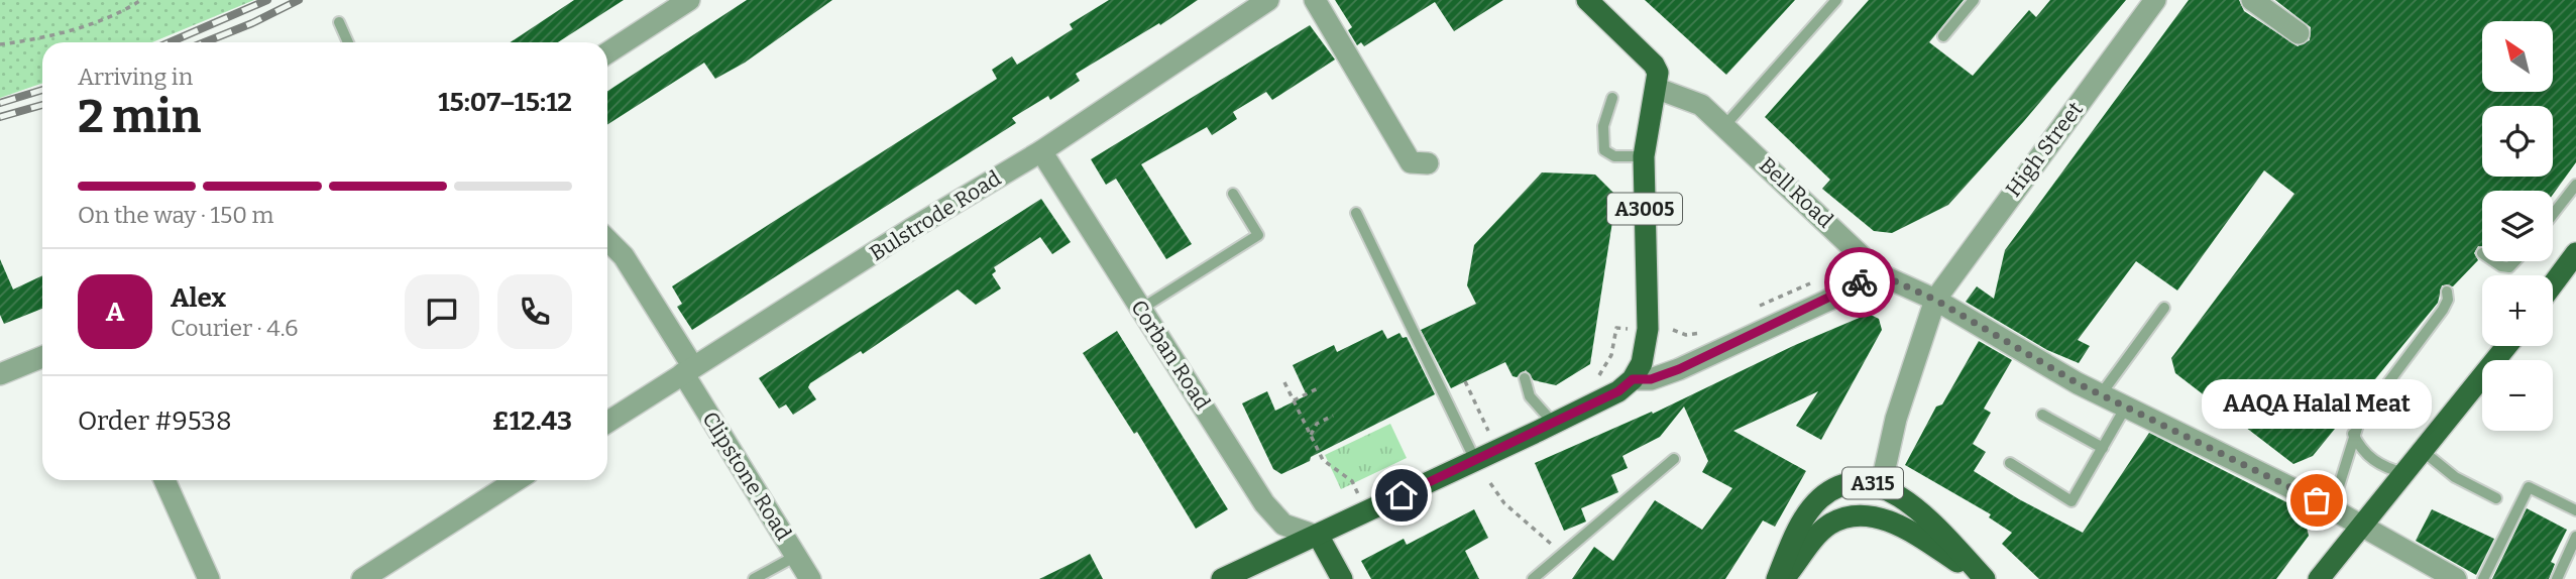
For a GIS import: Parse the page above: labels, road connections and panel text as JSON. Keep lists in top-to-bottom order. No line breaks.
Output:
{"streets":{"main road":["A3005","A315"],"street":["High Street","Bell Road","Bulstrode Road","Corban Road","Clipstone Road"]},"crossings":[["High Street","Bell Road"],["Bell Road","A3005"],["Bulstrode Road","Corban Road"],["Bulstrode Road","Clipstone Road"]],"places":["AAQA Halal Meat"],"north":"top left","page":{"map_buttons":["+","−"],"heading":["2 min","Arriving in","15:07–15:12"],"panel":["Alex","Courier · 4.6","Order #9538","£12.43"],"bar":"On the way · 150 m","round":"A","bubble":"AAQA Halal Meat"}}
